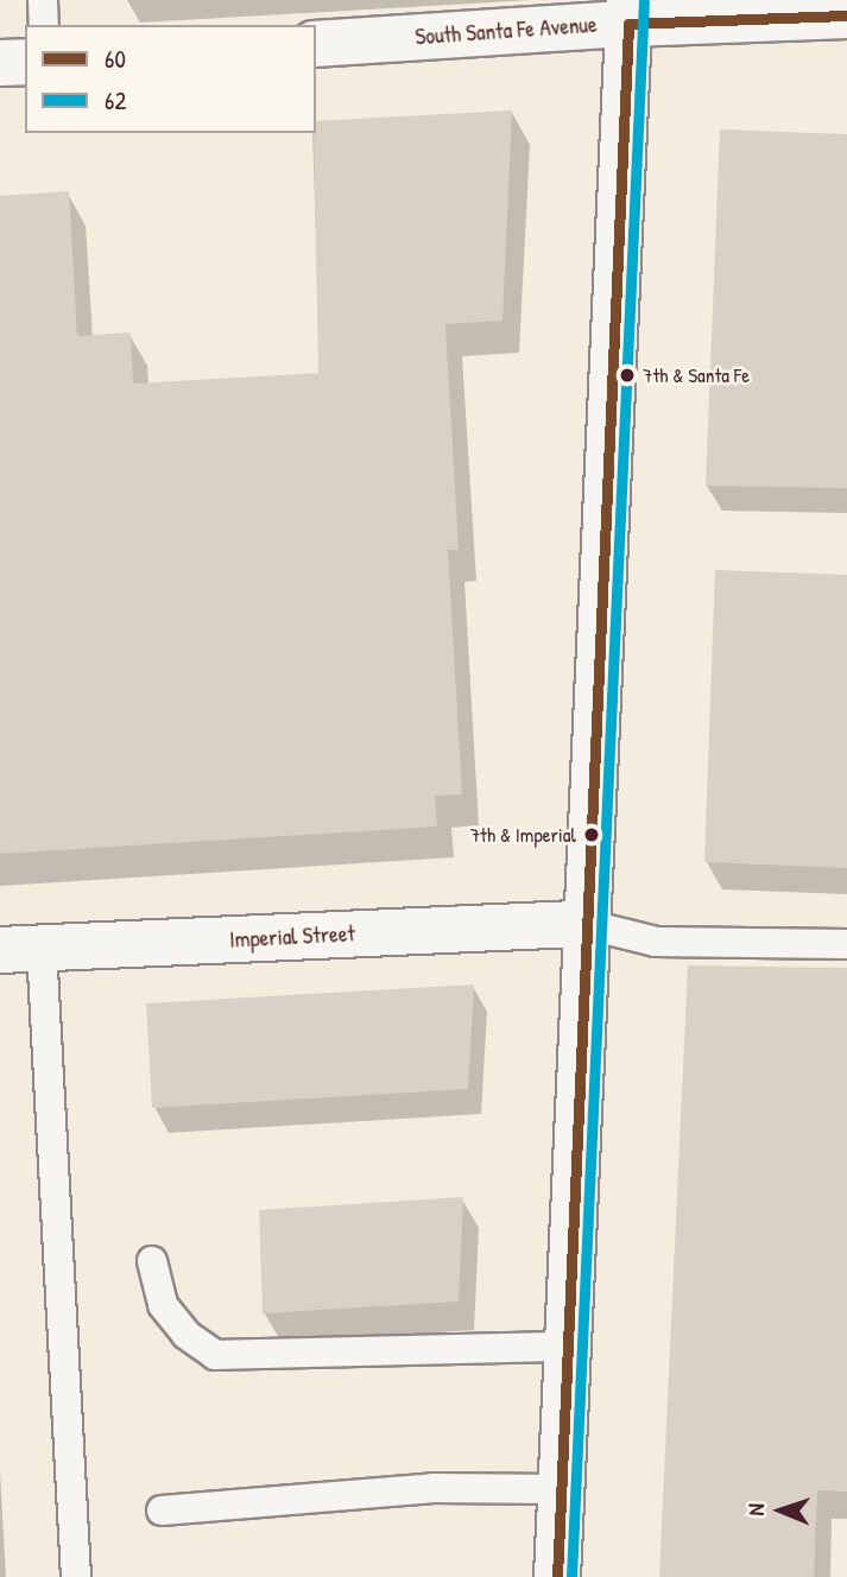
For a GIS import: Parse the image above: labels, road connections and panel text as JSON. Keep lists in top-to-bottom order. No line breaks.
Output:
{"streets":{"main road":["South Santa Fe Avenue","Imperial Street"]},"places":["7th & Santa Fe","7th & Imperial"],"lines":["transit line 62","transit line 60"],"legend":["60","62"],"north":"left"}
